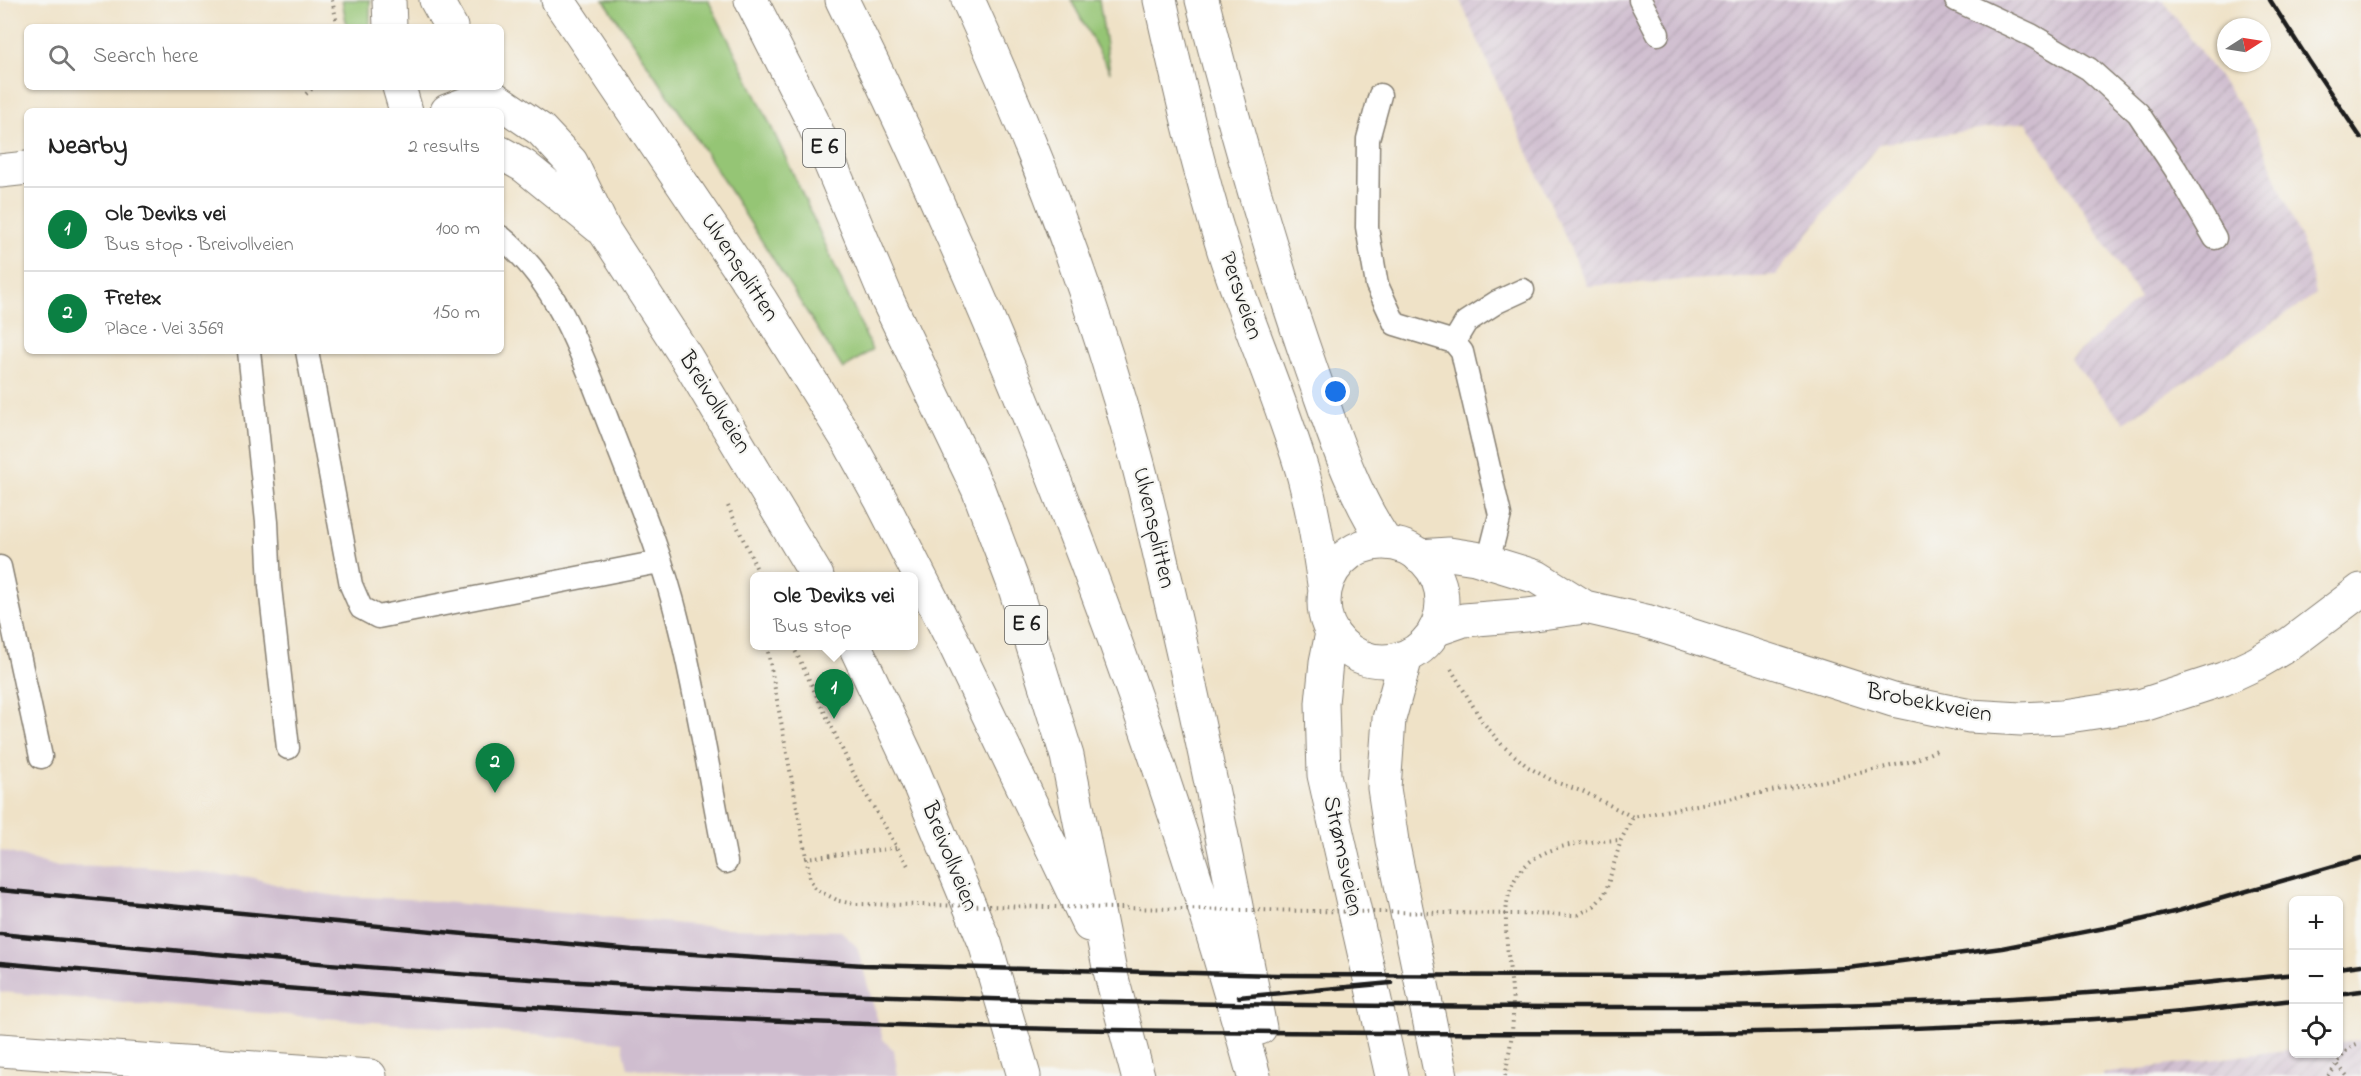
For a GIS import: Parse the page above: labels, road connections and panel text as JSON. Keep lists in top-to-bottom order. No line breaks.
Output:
{"streets":{"main road":["E 6","Ulvensplitten","Persveien","Breivollveien","Brobekkveien","Strømsveien"]},"crossings":[["E 6","Ulvensplitten"],["Persveien","Brobekkveien"],["Persveien","Strømsveien"],["Brobekkveien","Strømsveien"]],"north":"right","page":{"search":"Search here","heading":["Nearby","2 results"],"list":[{"mark":"1","name":"Ole Deviks vei","note":"Bus stop · Breivollveien","value":"100 m"},{"mark":"2","name":"Fretex","note":"Place · Vei 3569","value":"150 m"}],"popup":["Ole Deviks vei","Bus stop"],"pins":["1","2"],"map_buttons":["+","−"]}}
